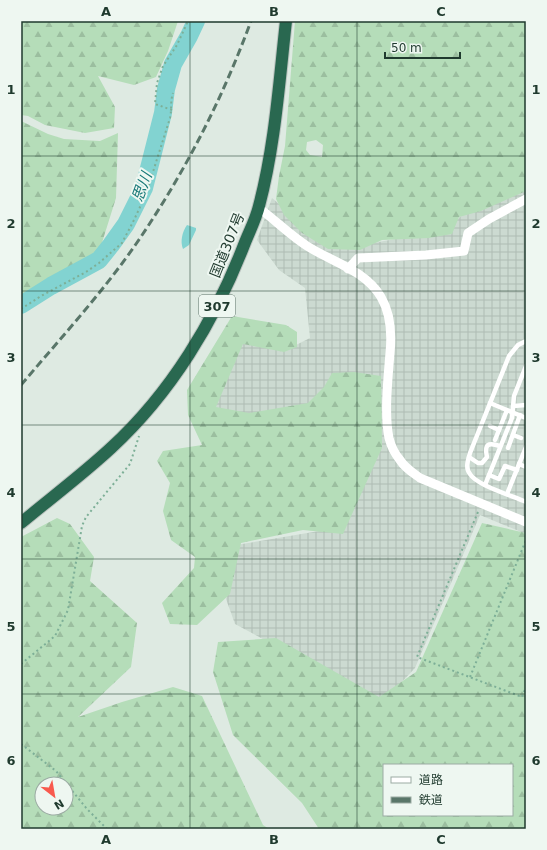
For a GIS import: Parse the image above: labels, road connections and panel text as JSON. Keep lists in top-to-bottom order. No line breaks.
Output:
{"streets":{"highway":["国道307号","307"]},"water":["思川"],"legend":["道路","鉄道"],"scale_bar":"50 m","north":"bottom right","grid":{"columns":["A","B","C"],"rows":["1","2","3","4","5","6"]}}
